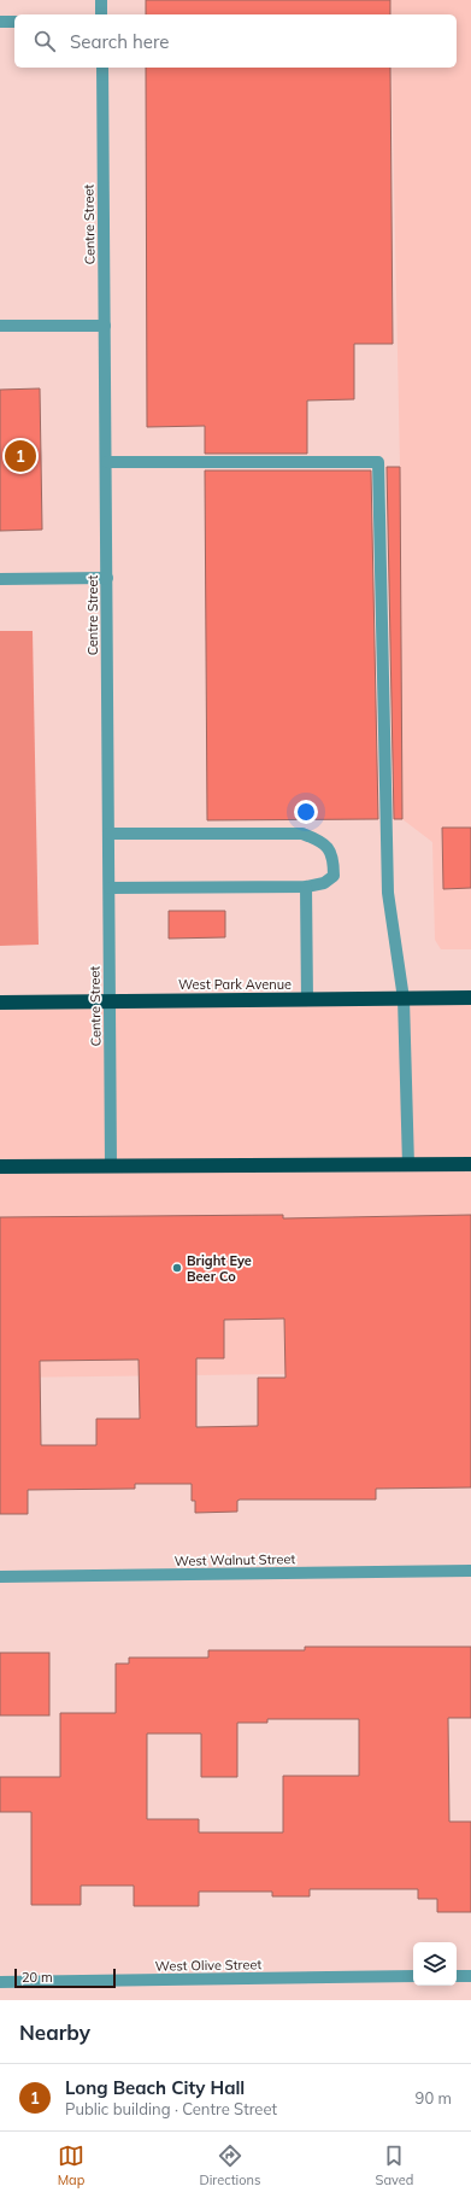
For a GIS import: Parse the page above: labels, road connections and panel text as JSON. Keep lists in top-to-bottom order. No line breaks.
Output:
{"streets":{"highway":["West Park Avenue"],"street":["Centre Street","West Walnut Street","West Olive Street"]},"crossings":[["Centre Street","West Park Avenue"]],"places":["Bright Eye Beer Co"],"scale_bar":"20 m","page":{"search":"Search here","pins":"1","scale":"20 m","heading":"Nearby","list":[{"mark":"1","name":"Long Beach City Hall","note":"Public building · Centre Street","value":"90 m"}],"nav":["Map","Directions","Saved"]}}
